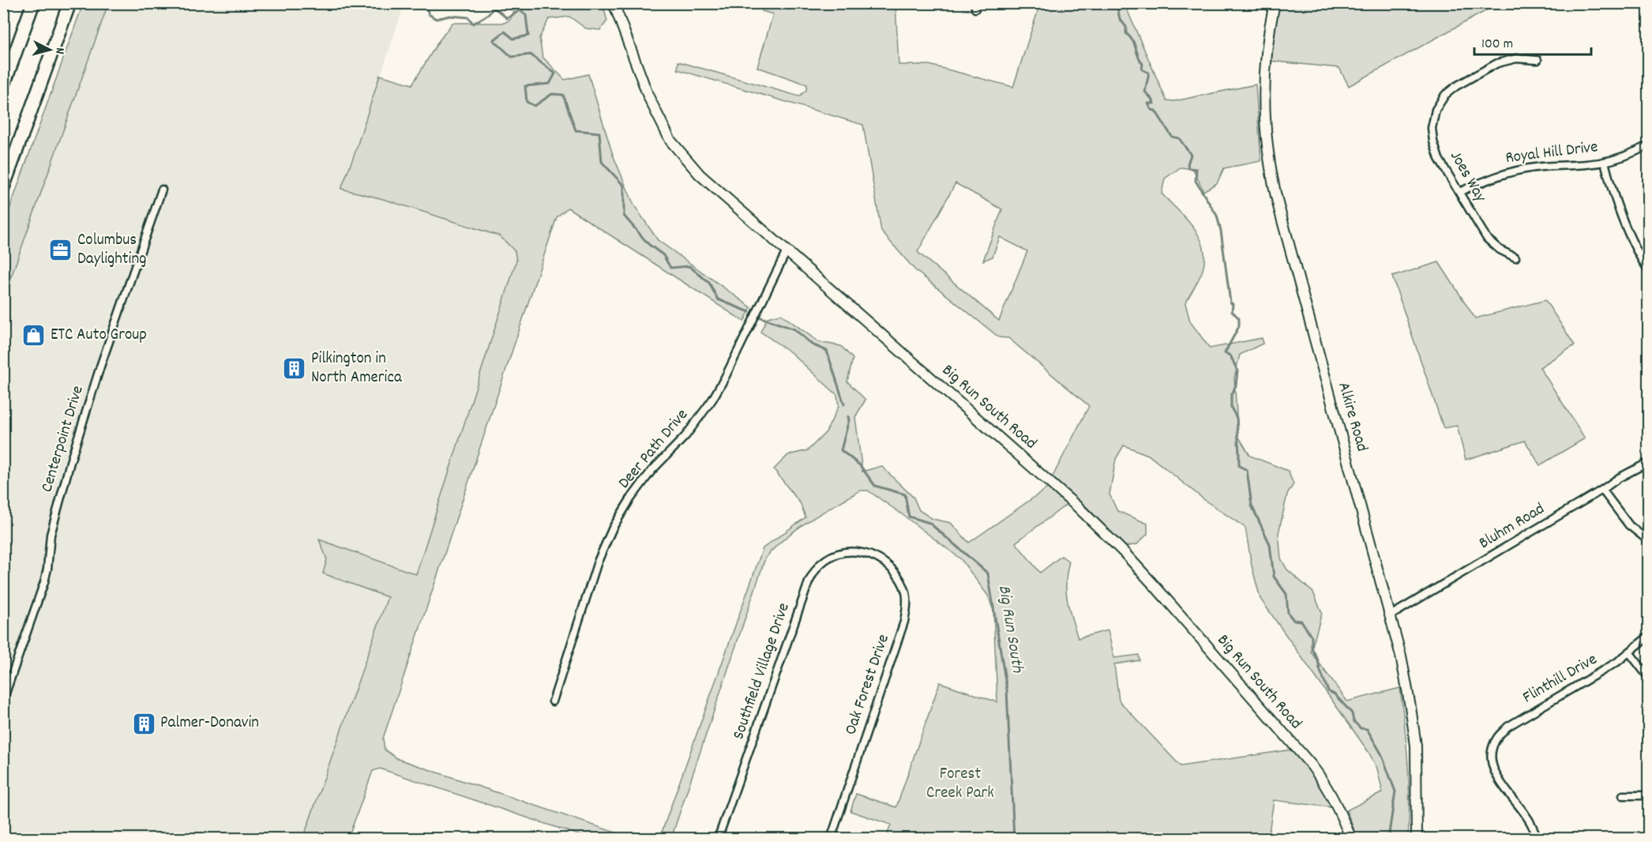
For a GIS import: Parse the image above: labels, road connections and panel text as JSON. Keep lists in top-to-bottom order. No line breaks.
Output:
{"streets":{"street":["Royal Hill Drive","Joes Way","Big Run South Road","Alkire Road","Centerpoint Drive","Deer Path Drive","Bluhm Road","Southfield Village Drive","Flinthill Drive","Oak Forest Drive"]},"crossings":[["Royal Hill Drive","Joes Way"],["Big Run South Road","Deer Path Drive"],["Alkire Road","Bluhm Road"],["Southfield Village Drive","Oak Forest Drive"]],"water":["Big Run South"],"parks":["Forest Creek Park"],"places":{"office":["Columbus Daylighting"],"shop":["ETC Auto Group"],"building":["Pilkington in North America","Palmer-Donavin"]},"scale_bar":"100 m","north":"right"}
